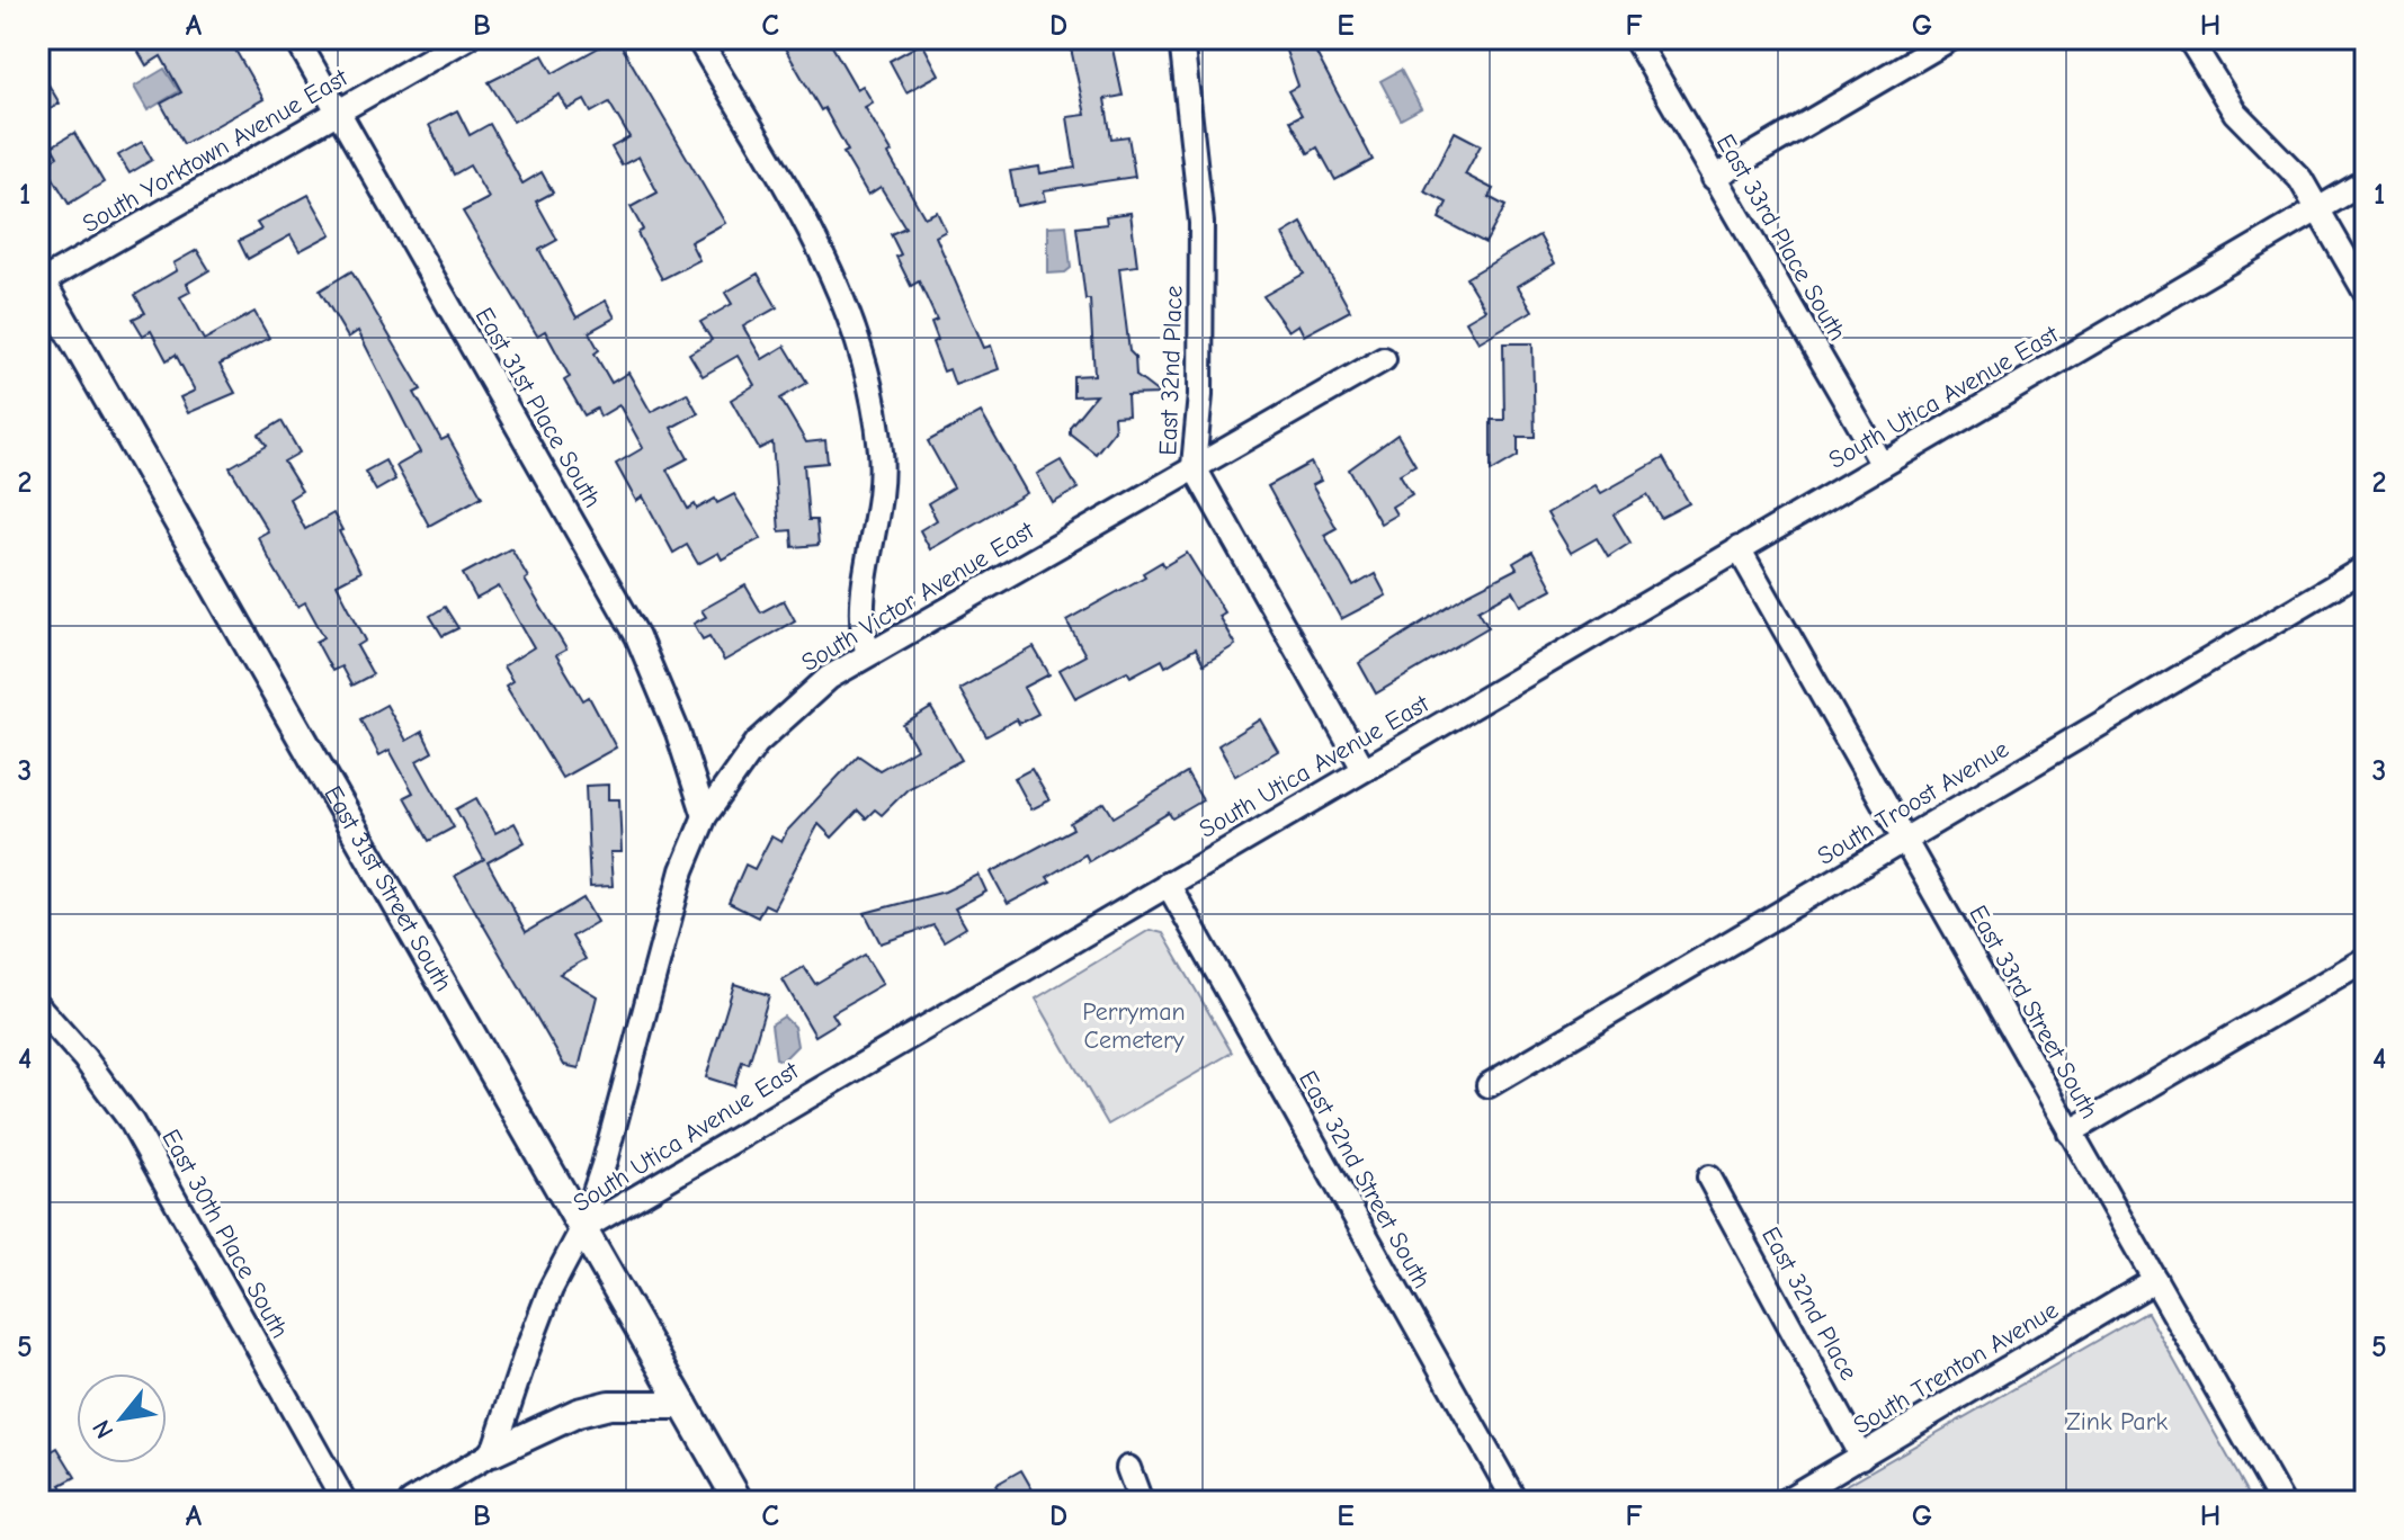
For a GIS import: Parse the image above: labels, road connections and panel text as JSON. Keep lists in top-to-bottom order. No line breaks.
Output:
{"streets":{"main road":["East 31st Street South"],"street":["South Yorktown Avenue East","East 33rd Place South","East 32nd Place","South Utica Avenue East","East 31st Place South","South Victor Avenue East","South Troost Avenue","East 33rd Street South","East 32nd Street South","East 30th Place South","South Trenton Avenue"]},"crossings":[["South Yorktown Avenue East","East 31st Place South"],["South Yorktown Avenue East","East 31st Street South"],["East 33rd Place South","South Utica Avenue East"],["East 32nd Place","South Utica Avenue East"],["East 32nd Place","South Victor Avenue East"],["East 32nd Place","South Trenton Avenue"],["South Utica Avenue East","South Victor Avenue East"],["South Utica Avenue East","East 31st Street South"],["South Utica Avenue East","East 33rd Street South"],["South Utica Avenue East","East 32nd Street South"],["East 31st Place South","South Victor Avenue East"],["South Victor Avenue East","East 31st Street South"],["South Troost Avenue","East 33rd Street South"],["East 33rd Street South","South Trenton Avenue"]],"parks":["Perryman Cemetery","Zink Park"],"north":"bottom left","grid":{"columns":["A","B","C","D","E","F","G","H"],"rows":["1","2","3","4","5"]}}
